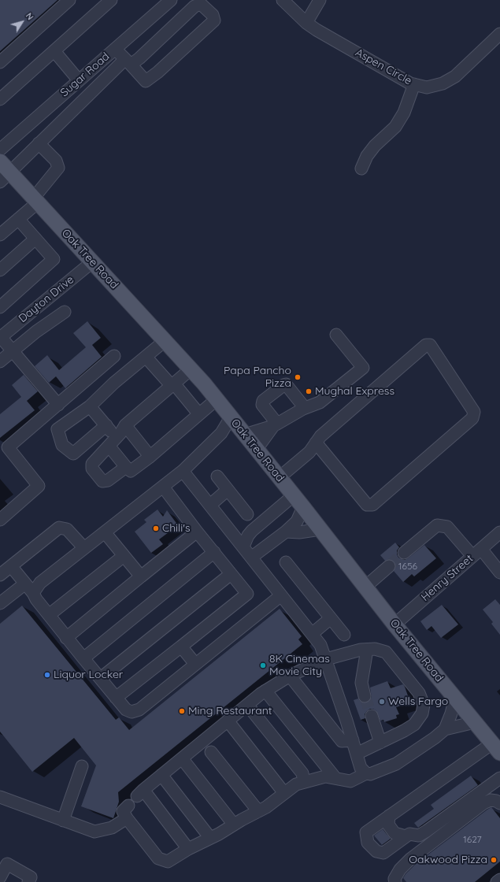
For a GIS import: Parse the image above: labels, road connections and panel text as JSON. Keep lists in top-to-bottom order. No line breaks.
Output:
{"streets":{"main road":["Oak Tree Road"],"street":["Aspen Circle","Sugar Road","Dayton Drive","Henry Street"]},"crossings":[["Oak Tree Road","Dayton Drive"],["Oak Tree Road","Henry Street"]],"places":["Papa Pancho Pizza","Mughal Express","Chili's","8K Cinemas Movie City","Liquor Locker","Wells Fargo","Ming Restaurant","Oakwood Pizza"],"house_numbers":["1656","1627"],"north":"top right"}
